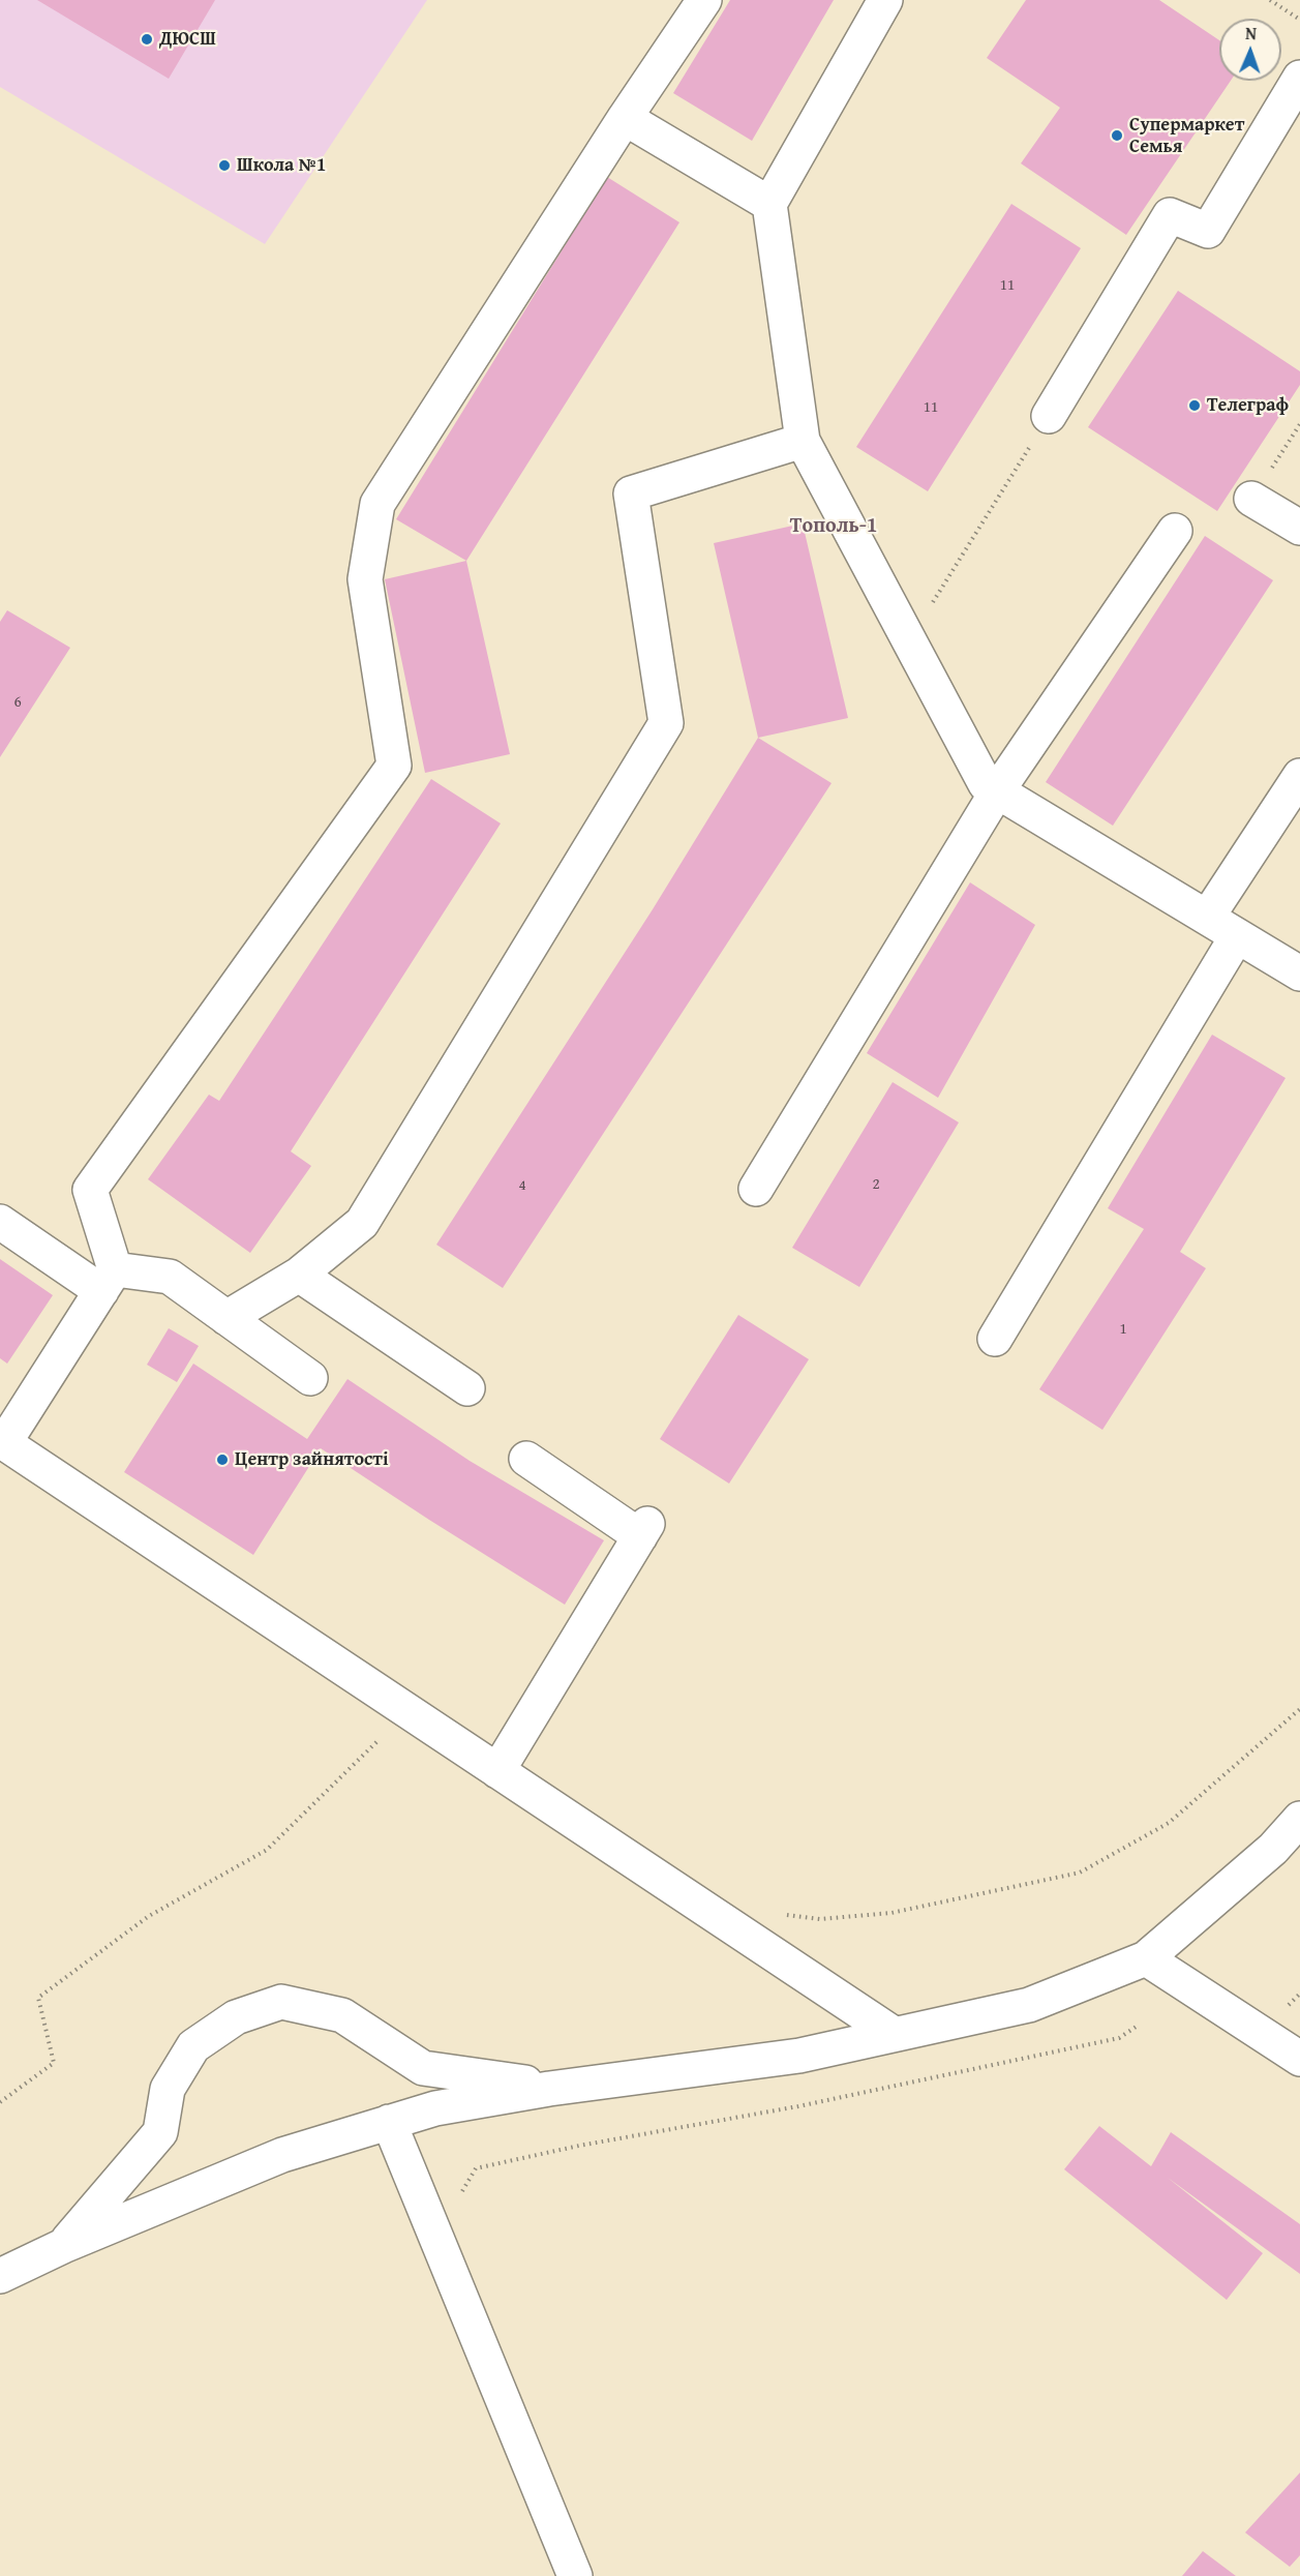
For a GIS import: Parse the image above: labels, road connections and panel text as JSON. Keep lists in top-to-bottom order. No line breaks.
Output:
{"districts":["Тополь-1"],"places":["ДЮСШ","Супермаркет Семья","Школа №1","Телеграф","Центр зайнятості"],"house_numbers":["11","11","6","2","4","1"],"north":"top"}
